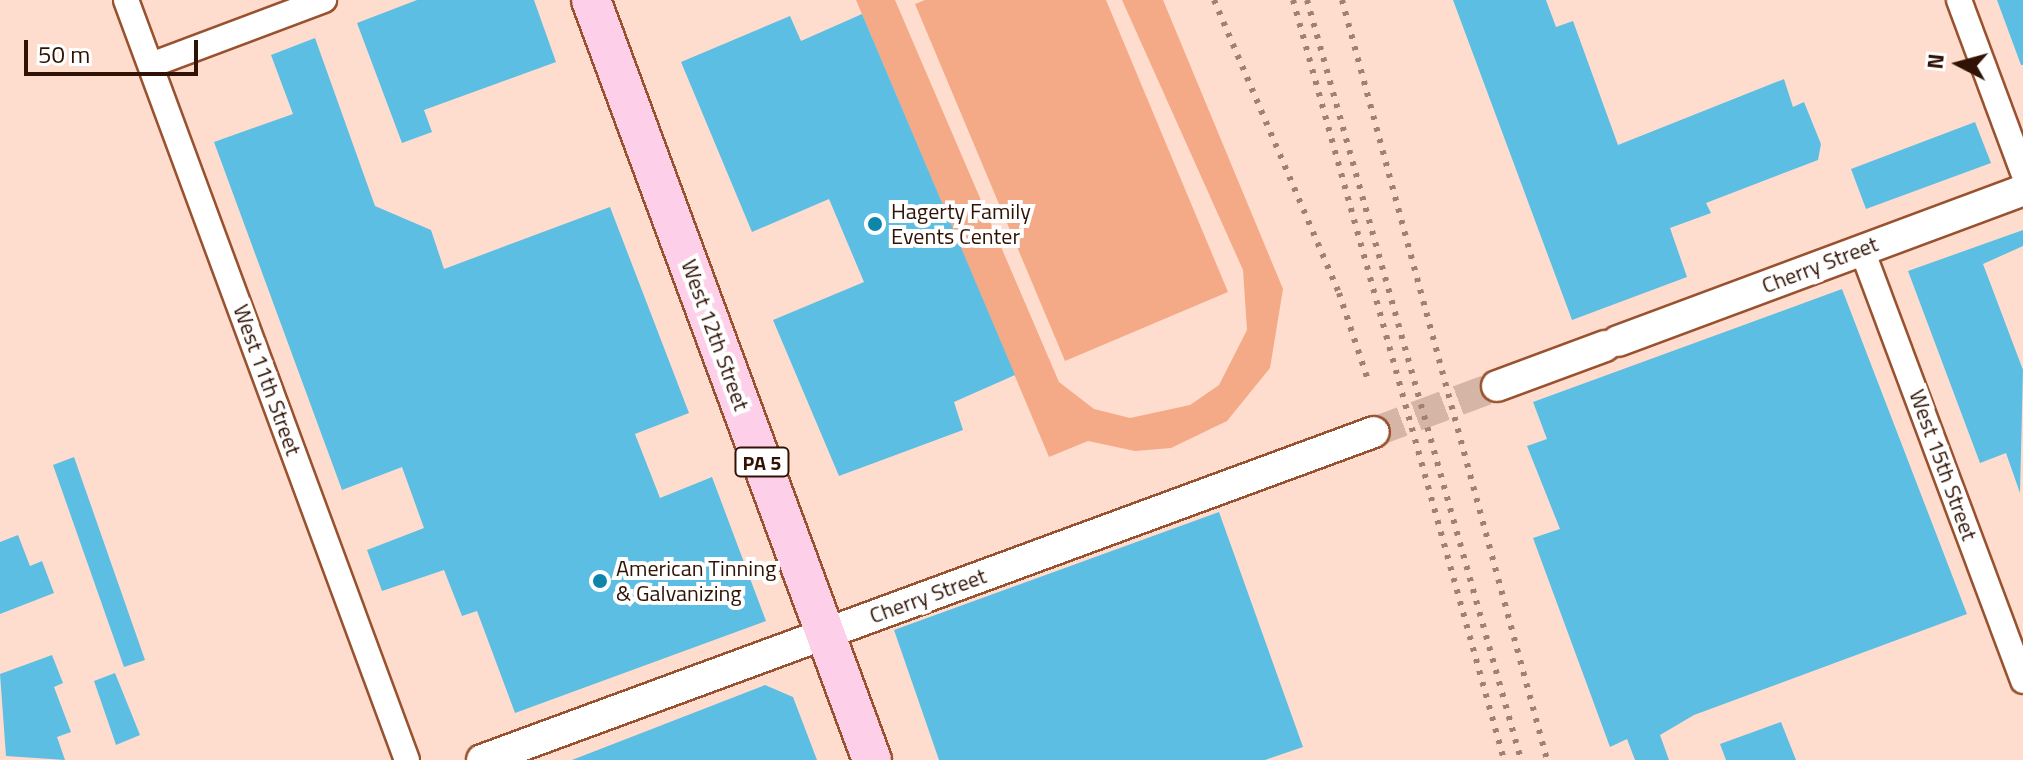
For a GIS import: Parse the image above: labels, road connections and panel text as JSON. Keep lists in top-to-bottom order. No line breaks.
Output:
{"streets":{"main road":["West 12th Street","PA 5"],"street":["Cherry Street","West 11th Street","West 15th Street"]},"crossings":[["Cherry Street","West 12th Street"],["Cherry Street","West 15th Street"]],"places":["Hagerty Family Events Center","American Tinning & Galvanizing"],"scale_bar":"50 m","north":"left"}
